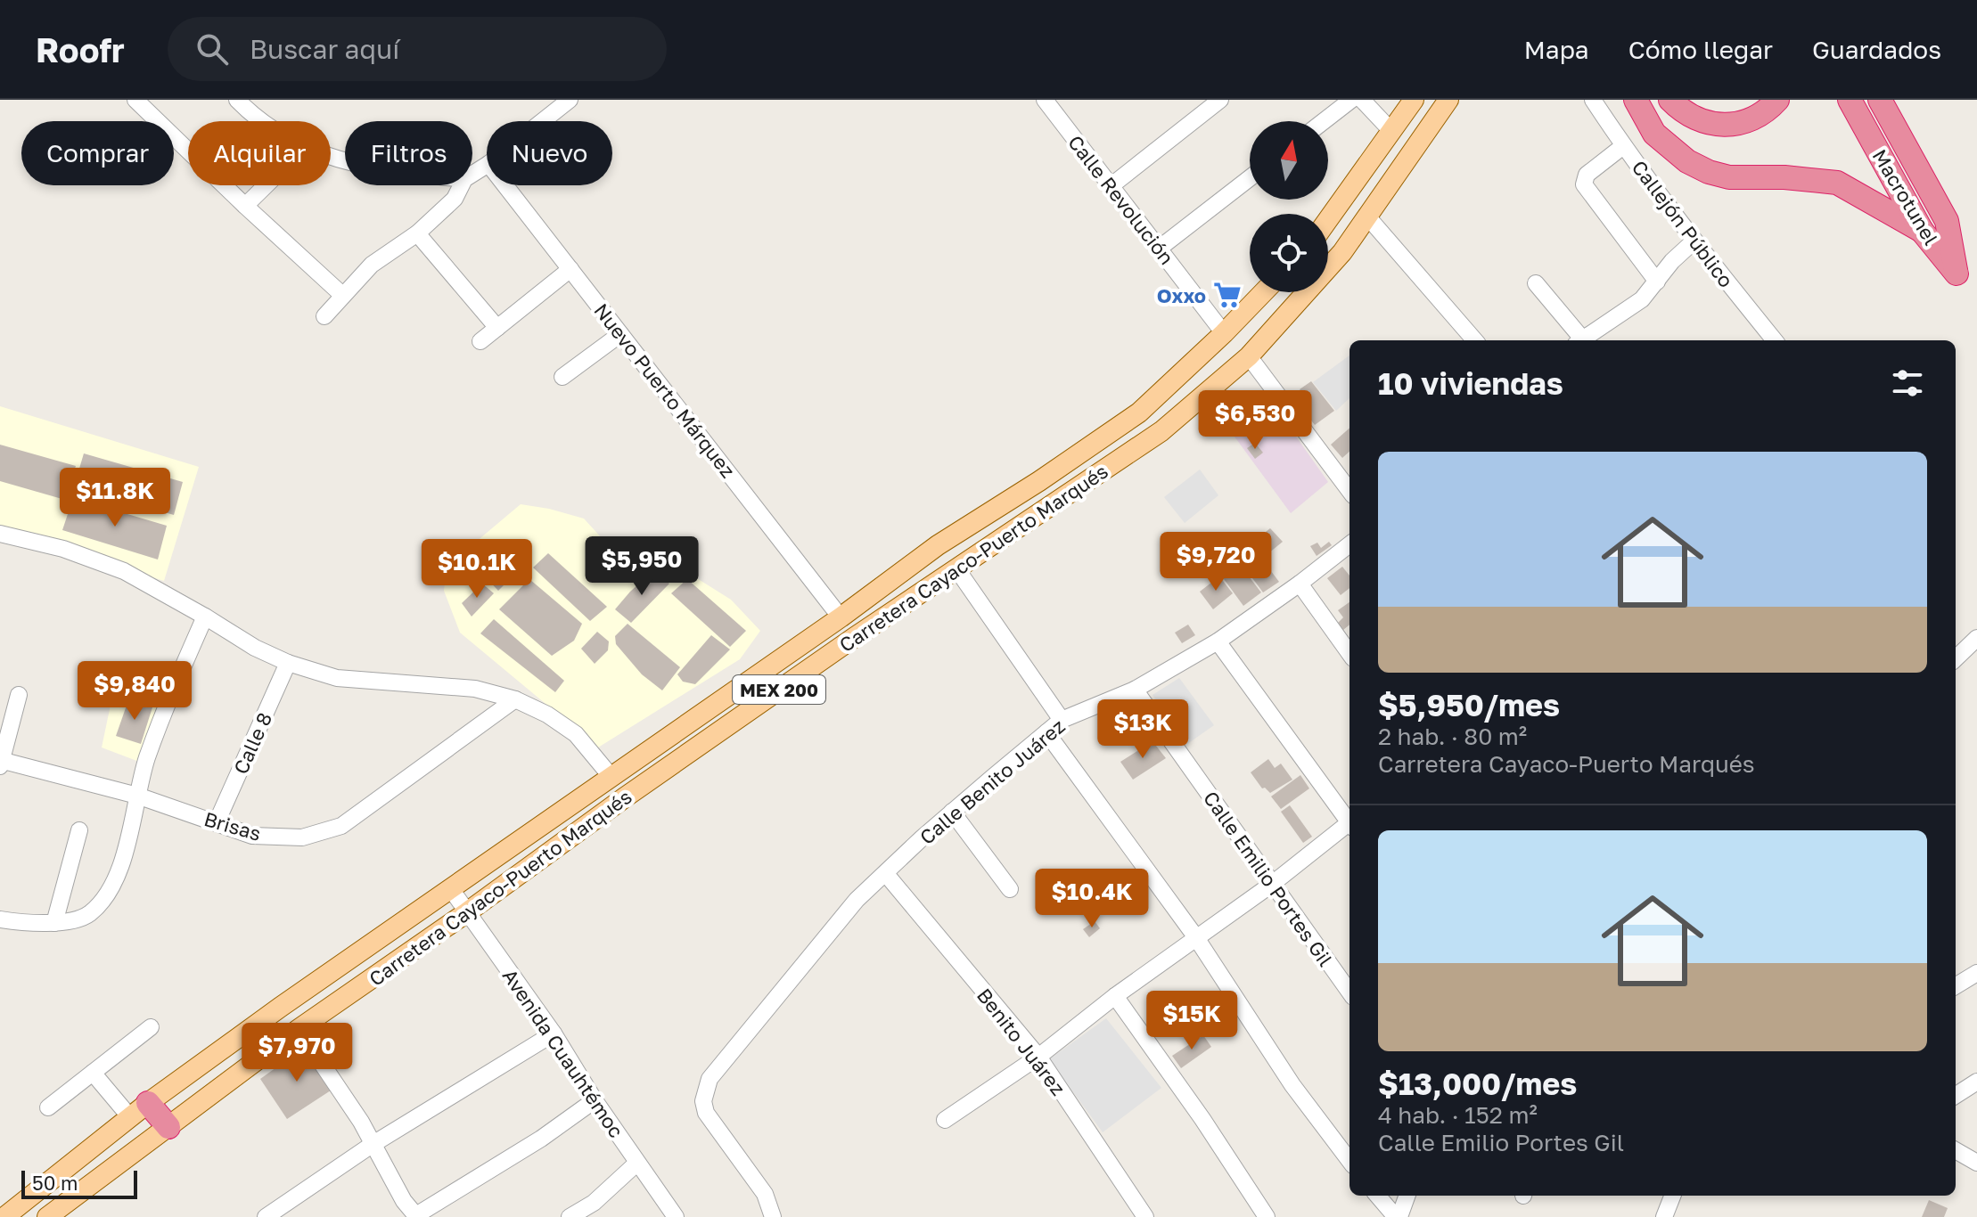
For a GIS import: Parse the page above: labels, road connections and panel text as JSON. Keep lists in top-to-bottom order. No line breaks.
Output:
{"streets":{"highway":["Macrotunel"],"main road":["Carretera Cayaco-Puerto Marqués","MEX 200"],"street":["Calle Revolución","Callejón Público","Nuevo Puerto Márquez","Calle 8","Calle Benito Juárez","Brisas","Calle Emilio Portes Gil","Benito Juárez","Avenida Cuauhtémoc"]},"crossings":[["Calle Revolución","Carretera Cayaco-Puerto Marqués"],["Nuevo Puerto Márquez","Carretera Cayaco-Puerto Marqués"],["Carretera Cayaco-Puerto Marqués","Avenida Cuauhtémoc"],["Calle 8","Brisas"],["Calle Benito Juárez","Calle Emilio Portes Gil"],["Calle Benito Juárez","Benito Juárez"]],"places":{"supermarket":["Oxxo"]},"scale_bar":"50 m","north":"top","page":{"header":"Roofr","search":"Buscar aquí","nav":["Mapa","Cómo llegar","Guardados"],"chip":["Comprar","Alquilar","Filtros","Nuevo"],"heading":"10 viviendas","price":["$6,530","$11.8K","$9,720","$5,950","$10.1K","$9,840","$13K","$10.4K","$15K","$7,970"],"list":[{"name":"$5,950/mes","note":"2 hab. · 80 m² · Carretera Cayaco-Puerto Marqués"},{"name":"$13,000/mes","note":"4 hab. · 152 m² · Calle Emilio Portes Gil"}],"scale":"50 m"}}
